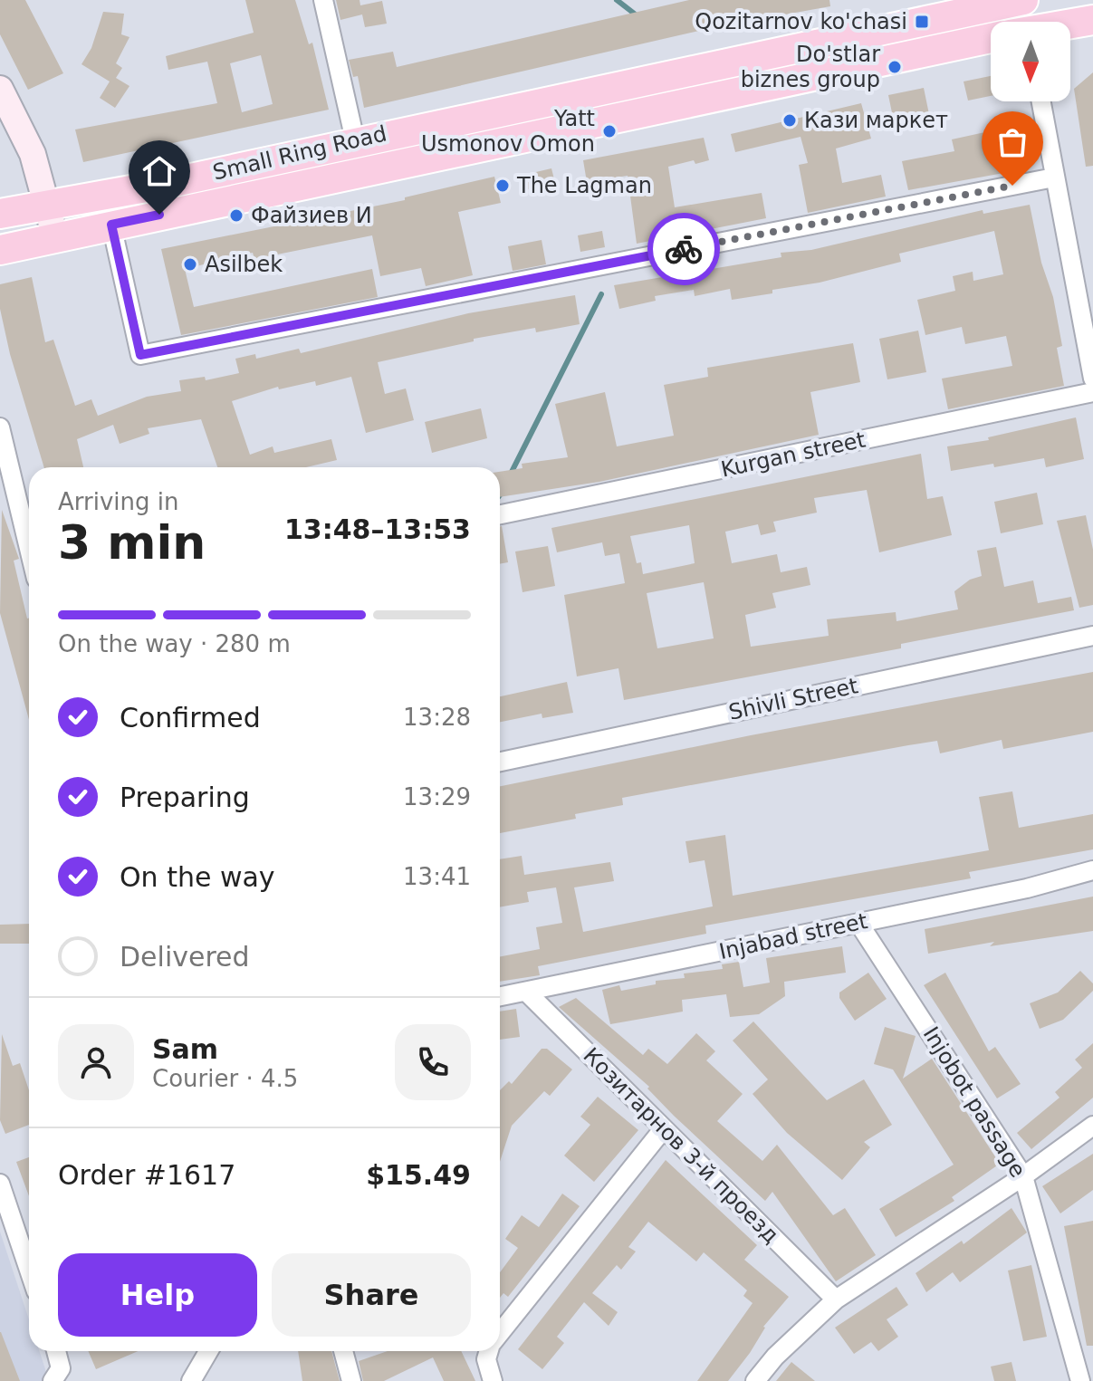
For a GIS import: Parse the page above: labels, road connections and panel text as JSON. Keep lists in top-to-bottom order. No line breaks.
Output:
{"streets":{"highway":["Small Ring Road"],"street":["Kurgan street","Shivli Street","Injаbаd street","Injobot passage","Козитарнов 3-й проезд"]},"crossings":[["Injаbаd street","Injobot passage"],["Injаbаd street","Козитарнов 3-й проезд"]],"places":{"transit":["Qozitarnov ko'chasi"],"other":["Do'stlar biznes group","Кази маркет","Yatt Usmonov Omon","The Lagman","Файзиев И","Asilbek"]},"north":"bottom","page":{"heading":["3 min","Arriving in","13:48–13:53"],"panel":["Sam","Courier · 4.5","Order #1617","$15.49"],"bar":"On the way · 280 m","list":[["Confirmed","13:28"],["Preparing","13:29"],["On the way","13:41"],"Delivered"],"buttons":["Help","Share"]}}
